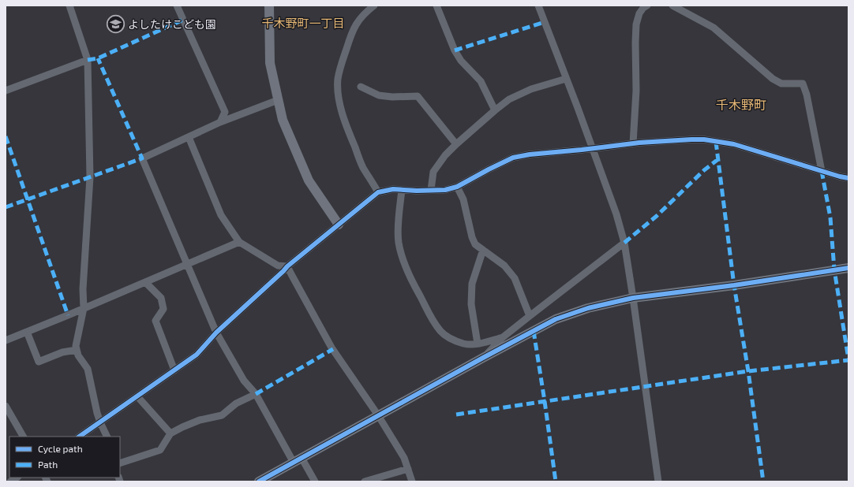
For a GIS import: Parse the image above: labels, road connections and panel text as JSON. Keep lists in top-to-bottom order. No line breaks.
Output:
{"districts":["千木野町一丁目","千木野町"],"places":{"school or university":["よしたけこども園"]},"legend":["Cycle path","Path"]}
